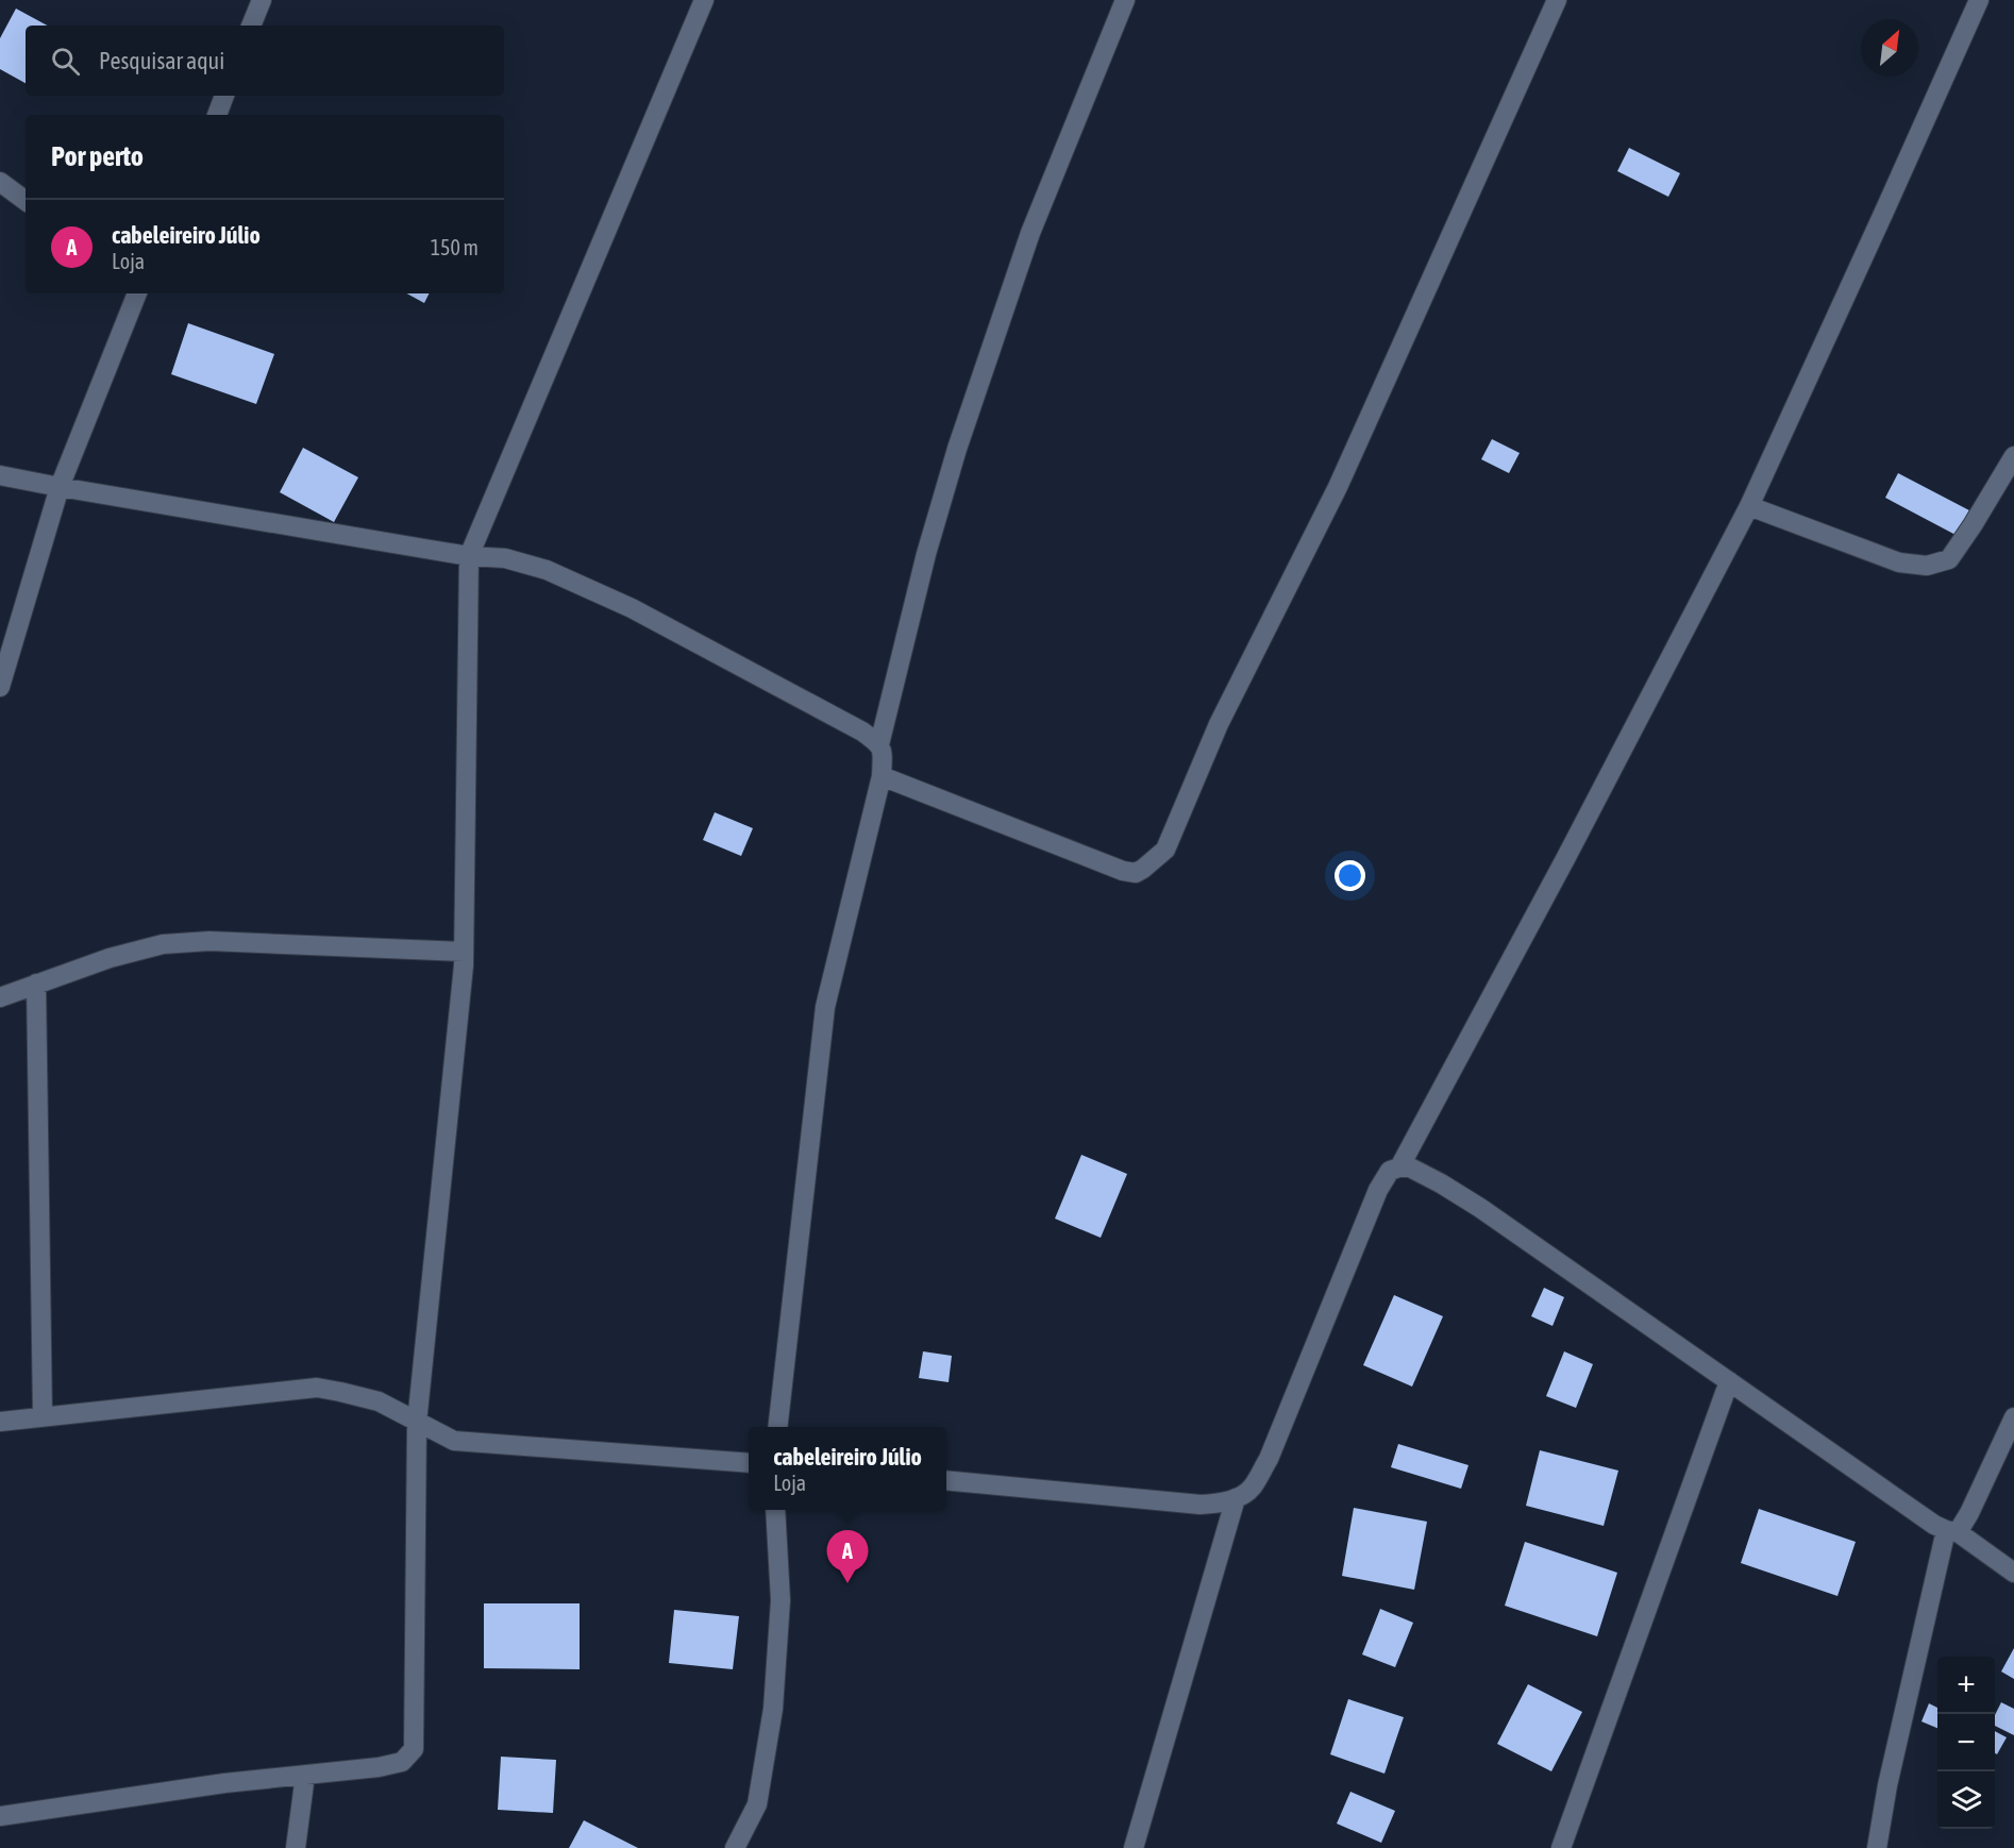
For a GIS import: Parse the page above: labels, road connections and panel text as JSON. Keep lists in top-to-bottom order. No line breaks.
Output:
{"north":"top right","page":{"search":"Pesquisar aqui","heading":"Por perto","list":[{"mark":"A","name":"cabeleireiro Júlio","note":"Loja","value":"150 m"}],"popup":["cabeleireiro Júlio","Loja"],"pins":"A","map_buttons":["+","−"]}}
